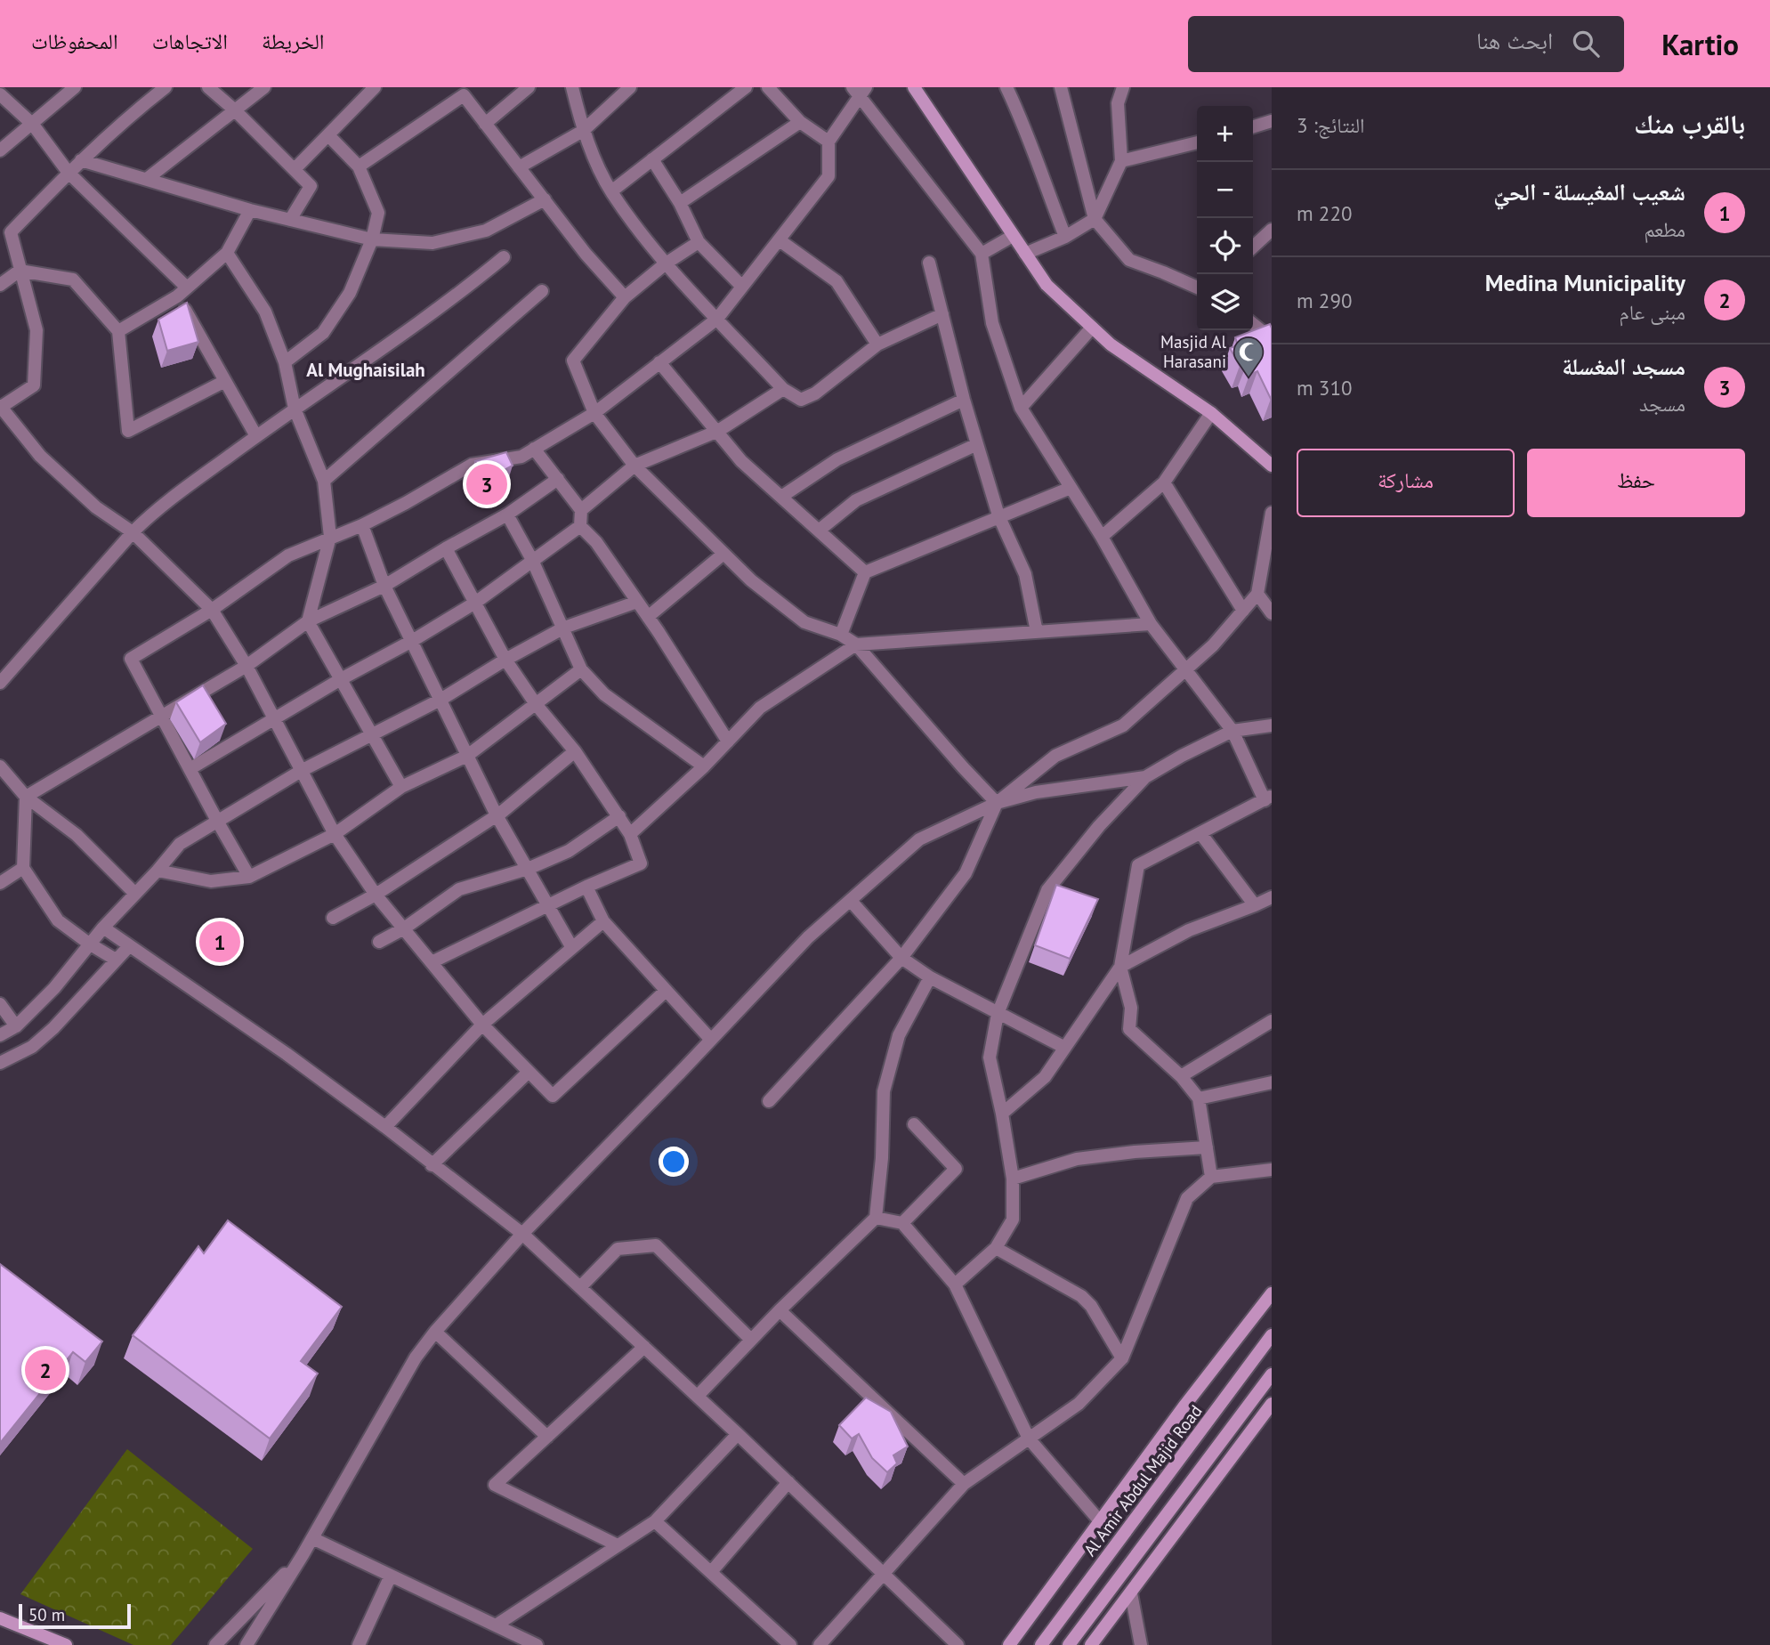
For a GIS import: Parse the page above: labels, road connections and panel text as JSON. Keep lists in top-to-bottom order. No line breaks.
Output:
{"streets":{"main road":["Al Amir Abdul Majid Road"]},"districts":["Al Mughaisilah"],"places":{"mosque":["Masjid Al Harasani"]},"scale_bar":"50 m","page":{"header":"Kartio","search":"ابحث هنا","nav":["الخريطة","الاتجاهات","المحفوظات"],"heading":["بالقرب منك","النتائج: 3"],"map_buttons":["+","−"],"list":[{"mark":"1","name":"شعيب المغيسلة - الحيّ","note":"مطعم","value":"220 m"},{"mark":"2","name":"Medina Municipality","note":"مبنى عام","value":"290 m"},{"mark":"3","name":"مسجد المغسلة","note":"مسجد","value":"310 m"}],"buttons":["حفظ","مشاركة"],"pins":["3","1","2"],"scale":"50 m"}}
